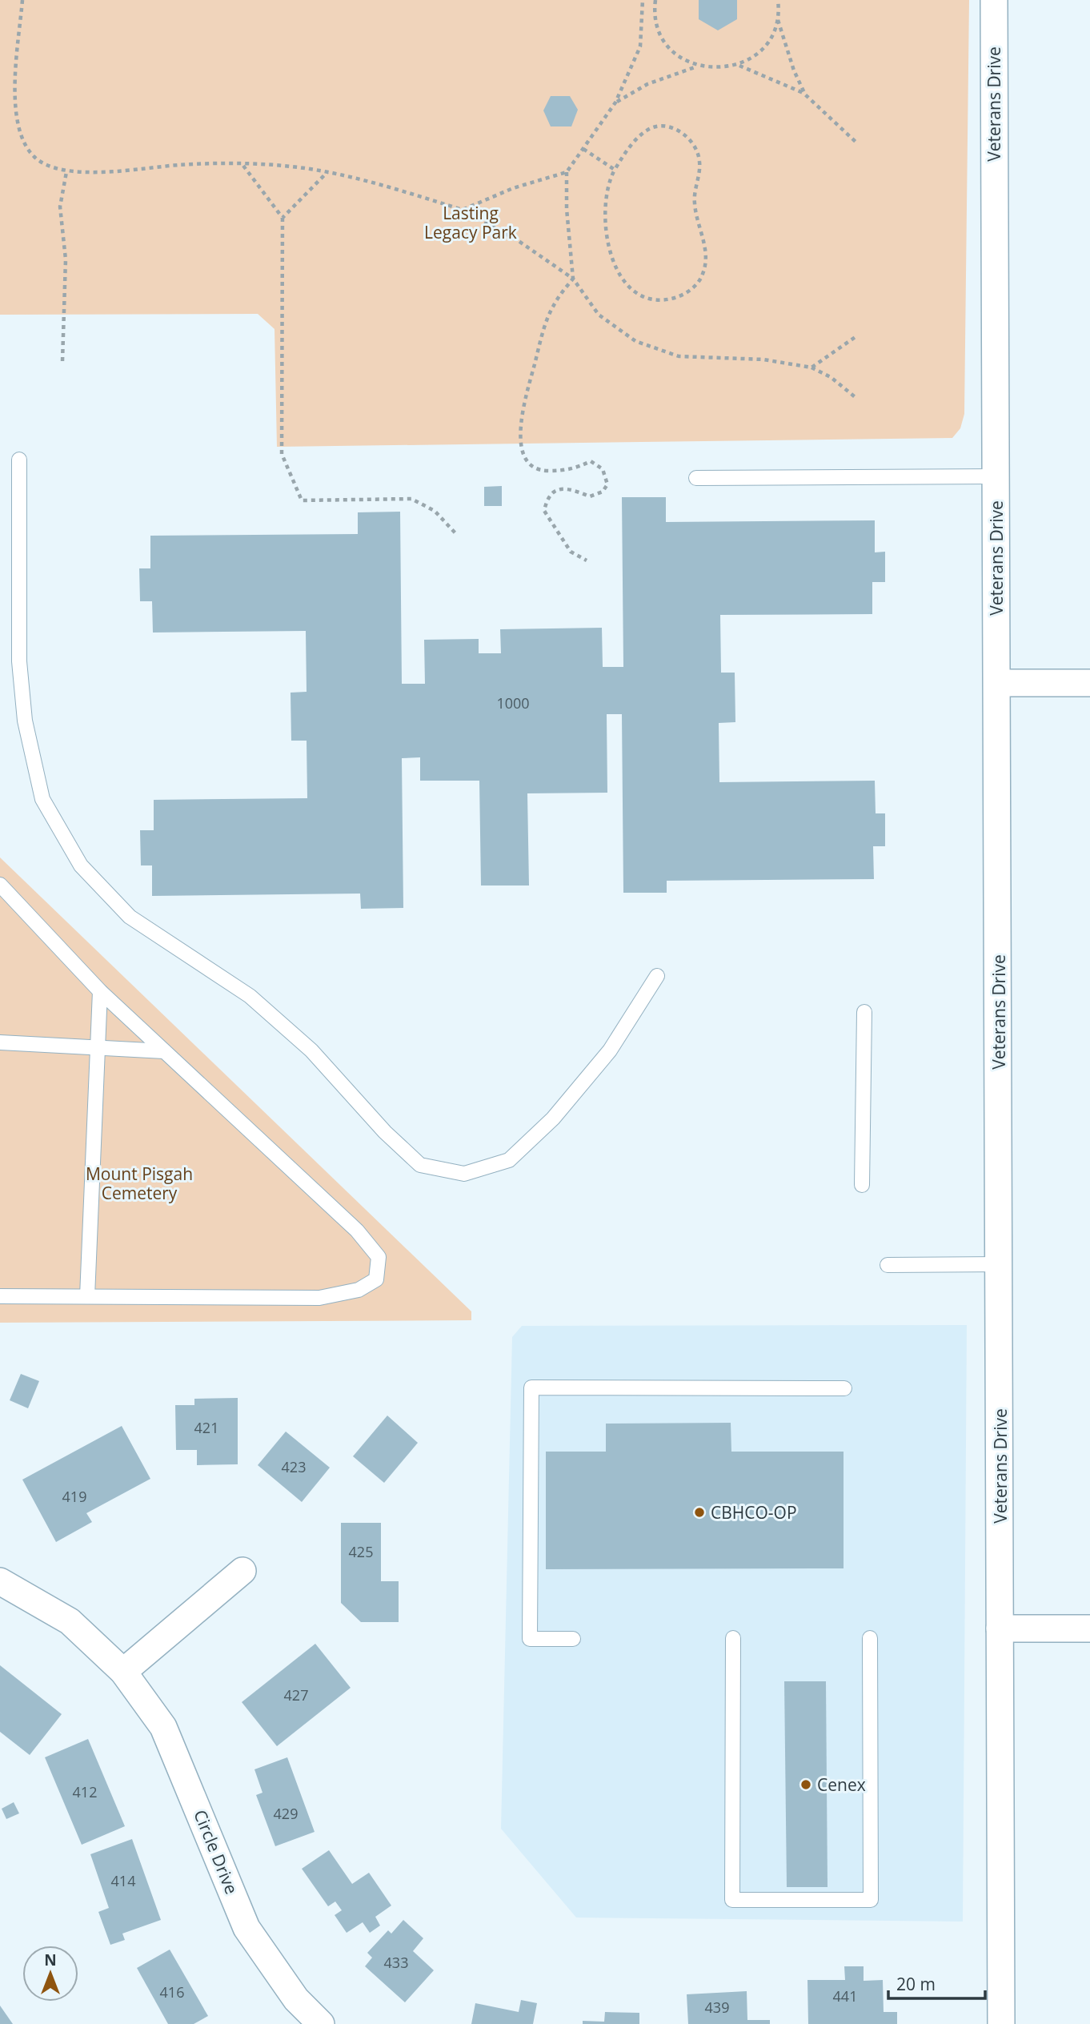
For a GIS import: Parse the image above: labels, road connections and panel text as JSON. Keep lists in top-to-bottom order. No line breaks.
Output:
{"streets":{"street":["Veterans Drive","Circle Drive"]},"parks":["Lasting Legacy Park","Mount Pisgah Cemetery"],"places":["CBHCO-OP","Cenex"],"house_numbers":["1000","421","423","419","425","427","412","429","414","433","416","441","439"],"scale_bar":"20 m","north":"top"}
